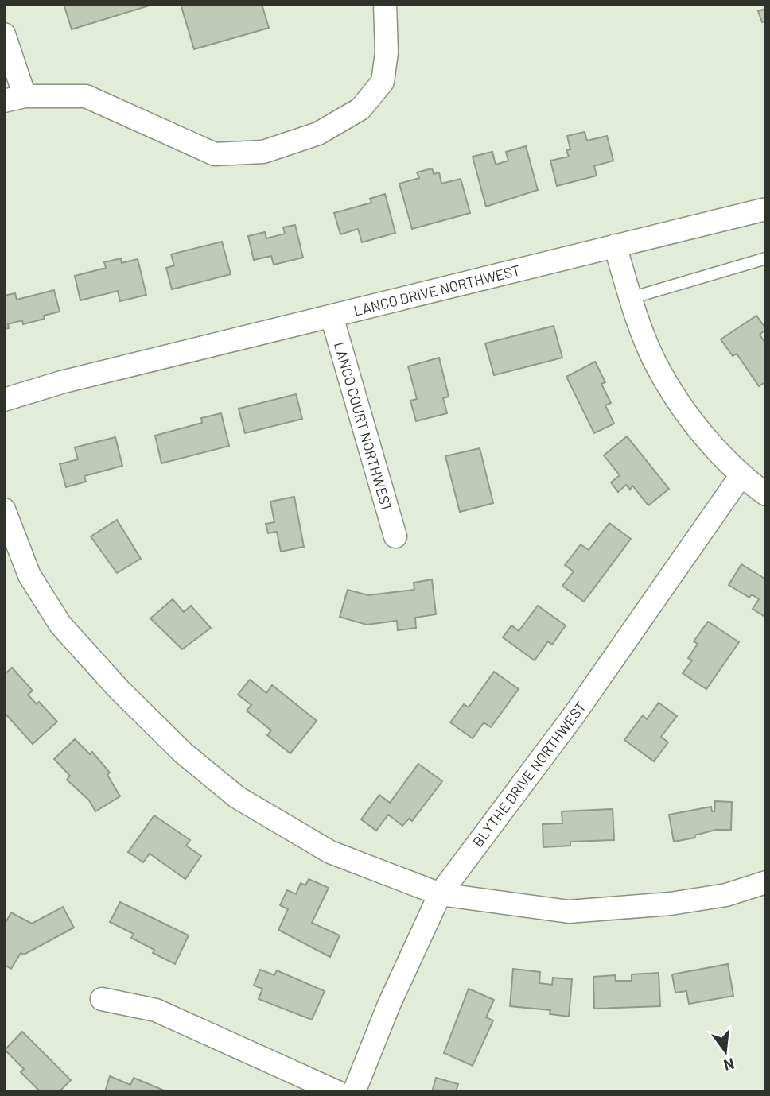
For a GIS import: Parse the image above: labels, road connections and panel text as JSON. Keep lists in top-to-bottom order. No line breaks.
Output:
{"streets":{"street":["LANCO DRIVE NORTHWEST","LANCO COURT NORTHWEST","BLYTHE DRIVE NORTHWEST"]},"crossings":[["LANCO DRIVE NORTHWEST","LANCO COURT NORTHWEST"]],"north":"bottom"}
